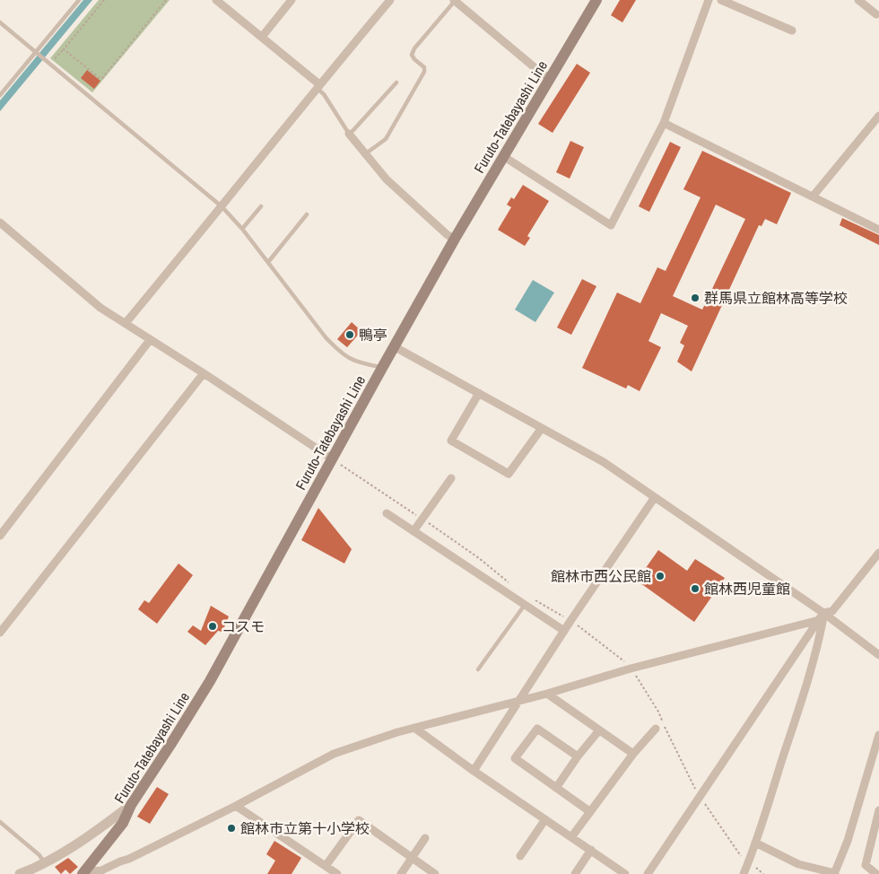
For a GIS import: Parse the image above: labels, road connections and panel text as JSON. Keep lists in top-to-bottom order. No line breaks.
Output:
{"streets":{"main road":["Furuto-Tatebayashi Line"]},"places":["群馬県立館林高等学校","鴨亭","館林市西公民館","館林西児童館","コスモ","館林市立第十小学校"]}
